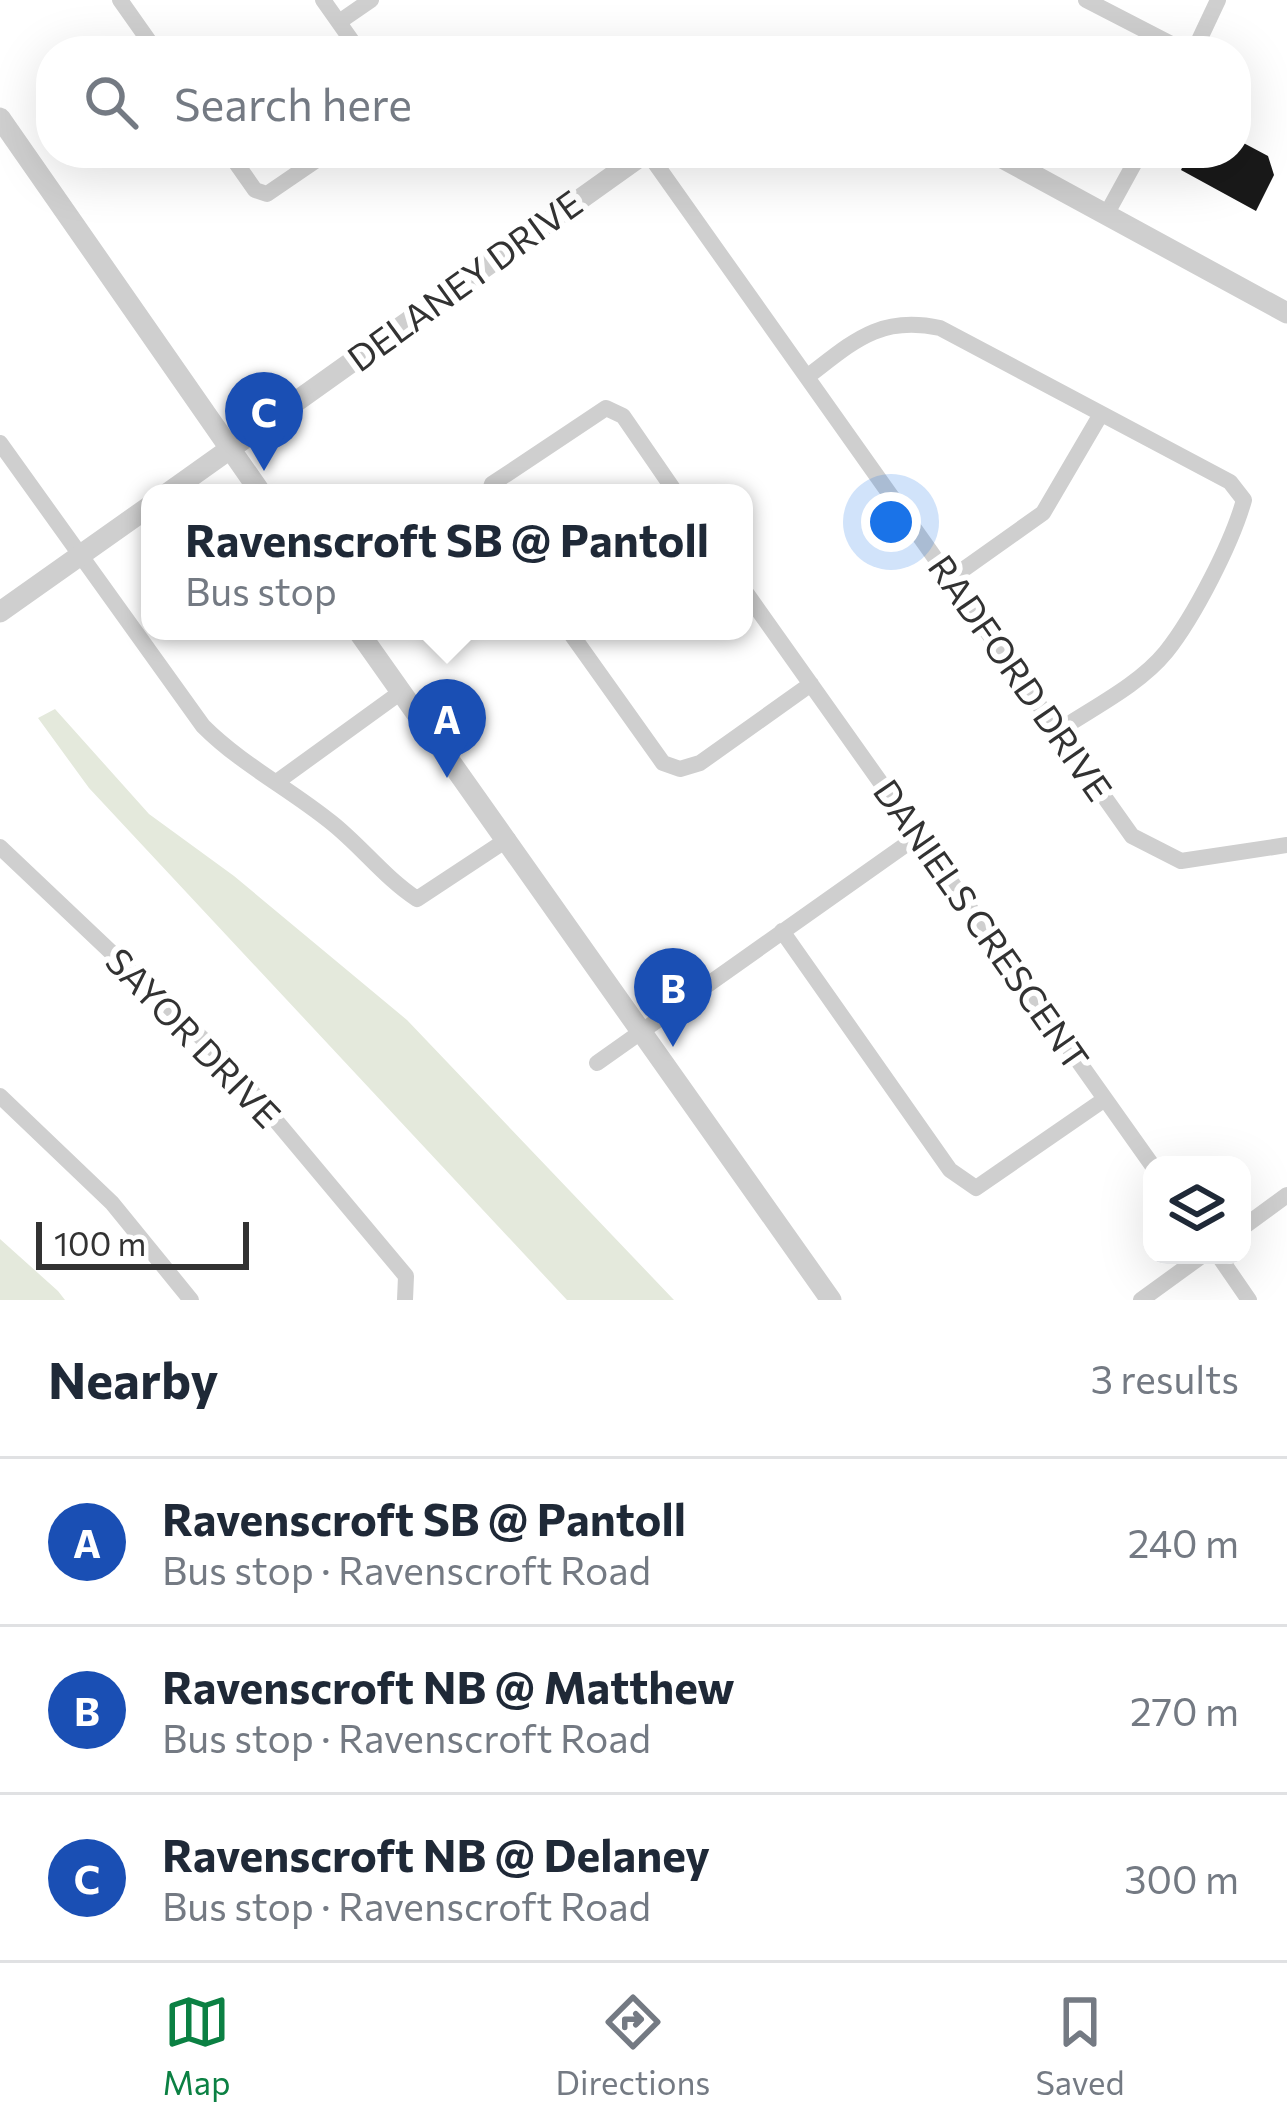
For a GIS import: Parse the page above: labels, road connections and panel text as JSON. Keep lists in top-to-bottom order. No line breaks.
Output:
{"streets":{"street":["DELANEY DRIVE","RADFORD DRIVE","DANIELS CRESCENT","SAYOR DRIVE"]},"scale_bar":"100 m","page":{"search":"Search here","pins":["C","A","B"],"popup":["Ravenscroft SB @ Pantoll","Bus stop"],"scale":"100 m","heading":["Nearby","3 results"],"list":[{"mark":"A","name":"Ravenscroft SB @ Pantoll","note":"Bus stop · Ravenscroft Road","value":"240 m"},{"mark":"B","name":"Ravenscroft NB @ Matthew","note":"Bus stop · Ravenscroft Road","value":"270 m"},{"mark":"C","name":"Ravenscroft NB @ Delaney","note":"Bus stop · Ravenscroft Road","value":"300 m"}],"nav":["Map","Directions","Saved"]}}
